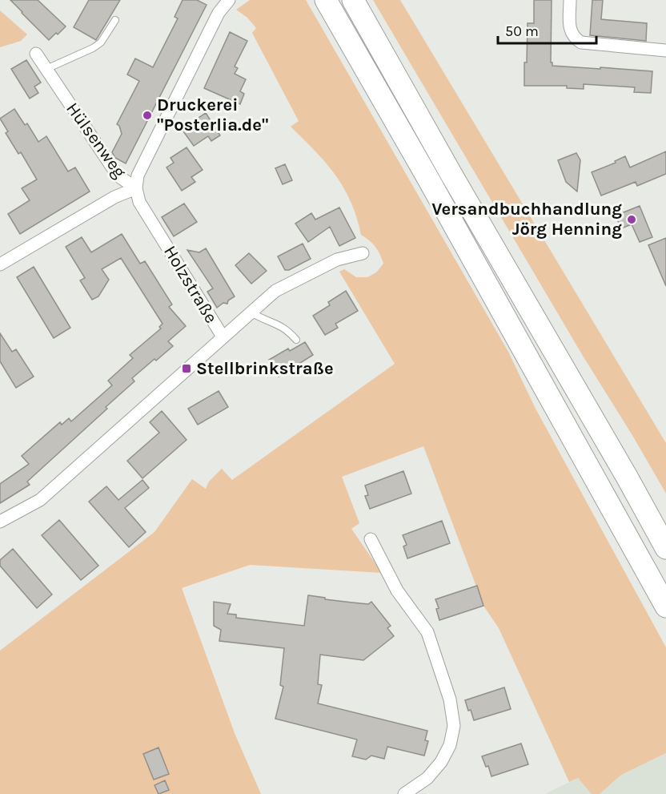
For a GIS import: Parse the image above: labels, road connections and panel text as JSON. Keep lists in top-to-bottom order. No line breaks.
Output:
{"streets":{"street":["Hülsenweg","Holzstraße"]},"crossings":[["Hülsenweg","Holzstraße"]],"places":{"other":["Druckerei \"Posterlia.de\"","Versandbuchhandlung Jörg Henning"],"transit":["Stellbrinkstraße"]},"scale_bar":"50 m"}
